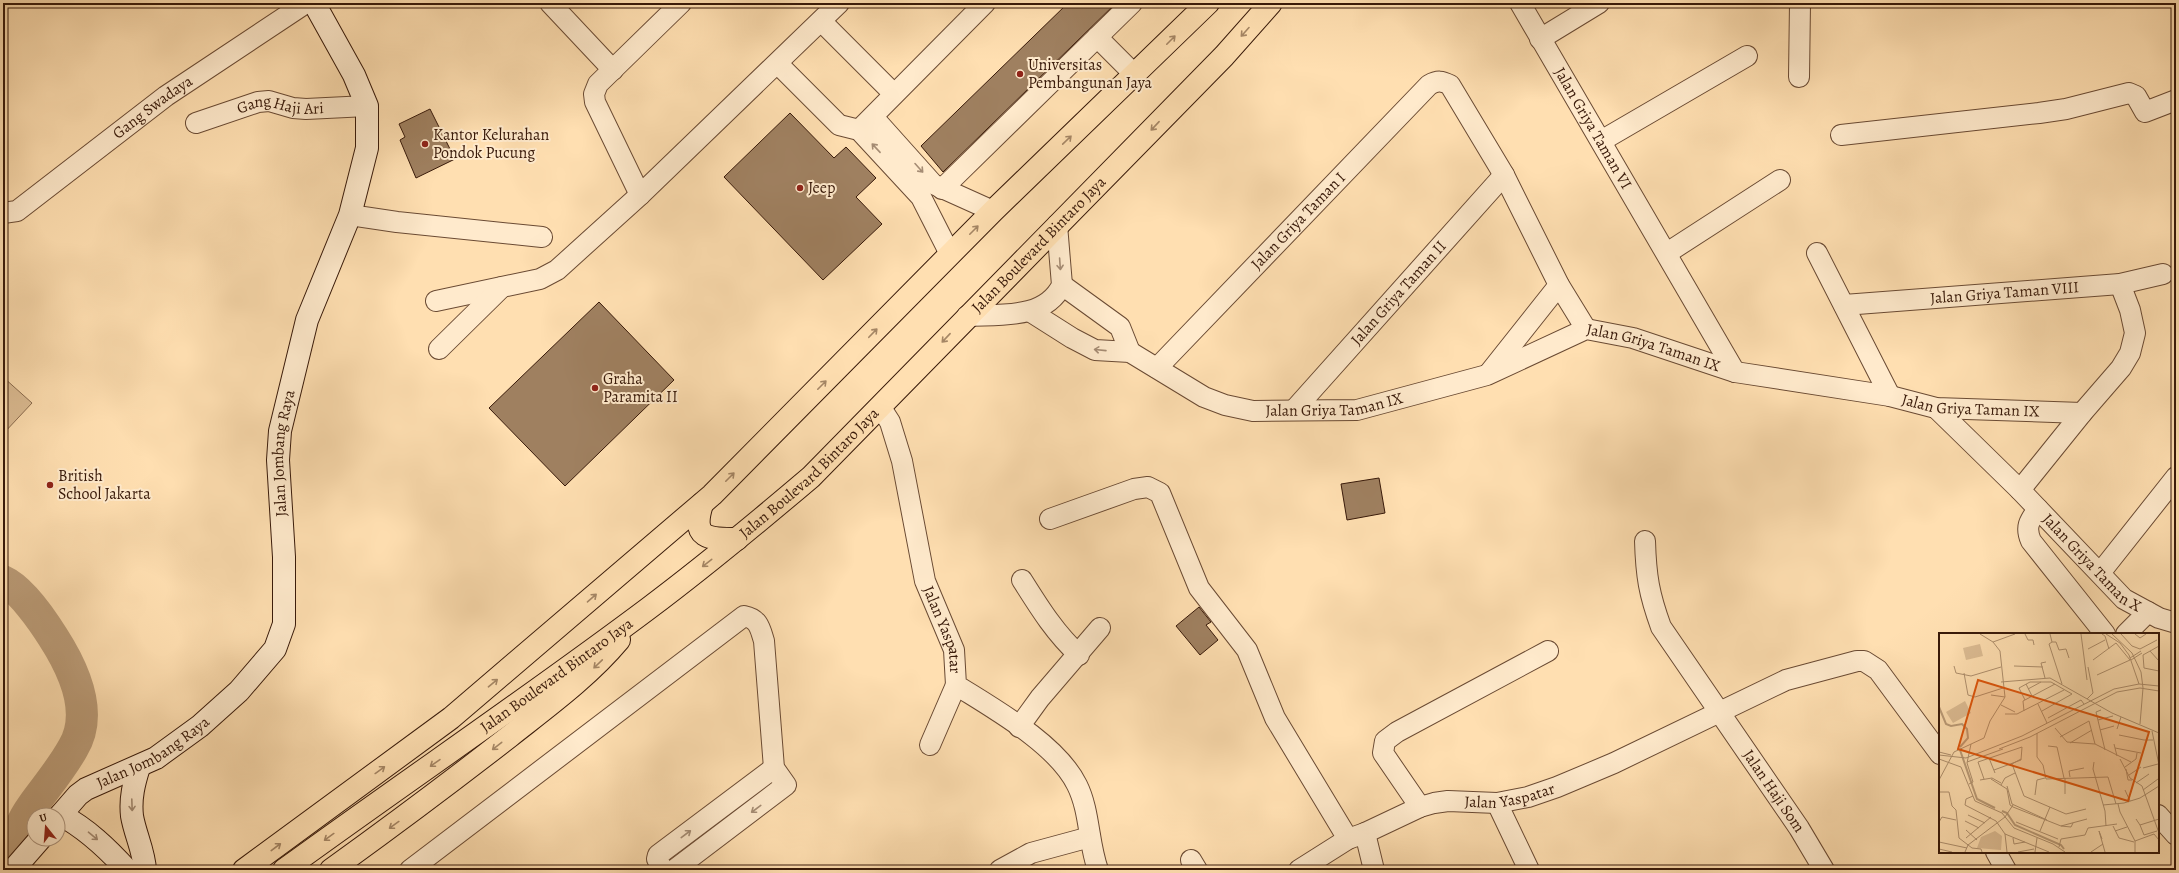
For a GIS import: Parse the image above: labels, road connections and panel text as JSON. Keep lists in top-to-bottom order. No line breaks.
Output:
{"streets":{"main road":["Jalan Boulevard Bintaro Jaya","Jalan Jombang Raya"],"street":["Gang Swadaya","Gang Haji Ari","Jalan Griya Taman VI","Jalan Griya Taman I","Jalan Griya Taman II","Jalan Griya Taman VIII","Jalan Griya Taman IX","Jalan Griya Taman X","Jalan Yaspatar","Jalan Haji Som"]},"crossings":[["Gang Haji Ari","Jalan Jombang Raya"],["Jalan Griya Taman VI","Jalan Griya Taman IX"],["Jalan Griya Taman I","Jalan Griya Taman II"],["Jalan Griya Taman I","Jalan Griya Taman IX"],["Jalan Boulevard Bintaro Jaya","Jalan Yaspatar"],["Jalan Griya Taman II","Jalan Griya Taman IX"],["Jalan Griya Taman IX","Jalan Griya Taman X"],["Jalan Yaspatar","Jalan Haji Som"]],"places":["Universitas Pembangunan Jaya","Kantor Kelurahan Pondok Pucung","Jeep","Graha Paramita II","British School Jakarta"],"north":"top"}
